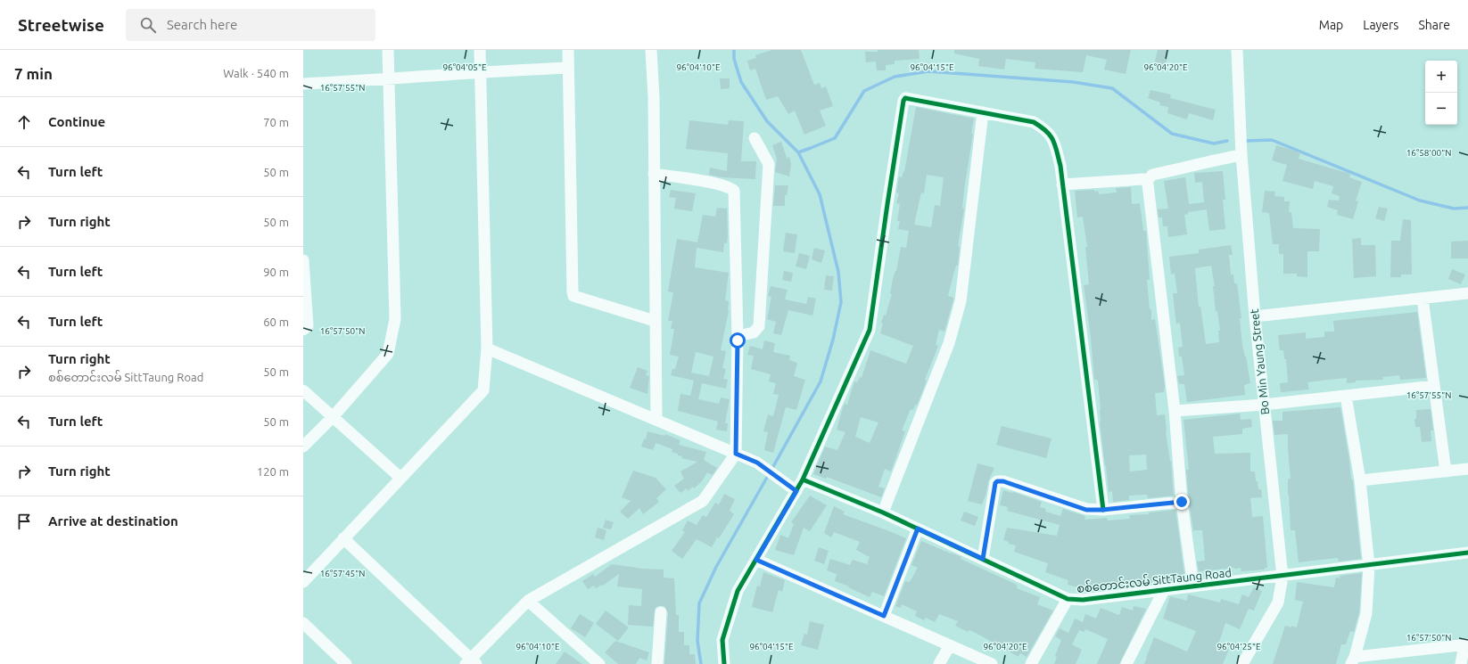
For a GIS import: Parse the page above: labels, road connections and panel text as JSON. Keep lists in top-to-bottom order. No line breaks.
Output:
{"streets":{"street":["Bo Min Yaung Street","စစ်တောင်းလမ် SittTaung Road"]},"crossings":[["Bo Min Yaung Street","စစ်တောင်းလမ် SittTaung Road"]],"page":{"header":"Streetwise","search":"Search here","nav":["Map","Layers","Share"],"heading":["7 min","Walk · 540 m"],"map_buttons":["+","−"],"list":[["Continue","70 m"],["Turn left","50 m"],["Turn right","50 m"],["Turn left","90 m"],["Turn left","60 m"],["Turn right","စစ်တောင်းလမ် SittTaung Road","50 m"],["Turn left","50 m"],["Turn right","120 m"],"Arrive at destination"]},"coordinates":["96°04'05\"E","96°04'10\"E","96°04'15\"E","96°04'20\"E","16°57'55\"N","16°58'00\"N","16°57'50\"N","16°57'45\"N","96°04'25\"E"]}
